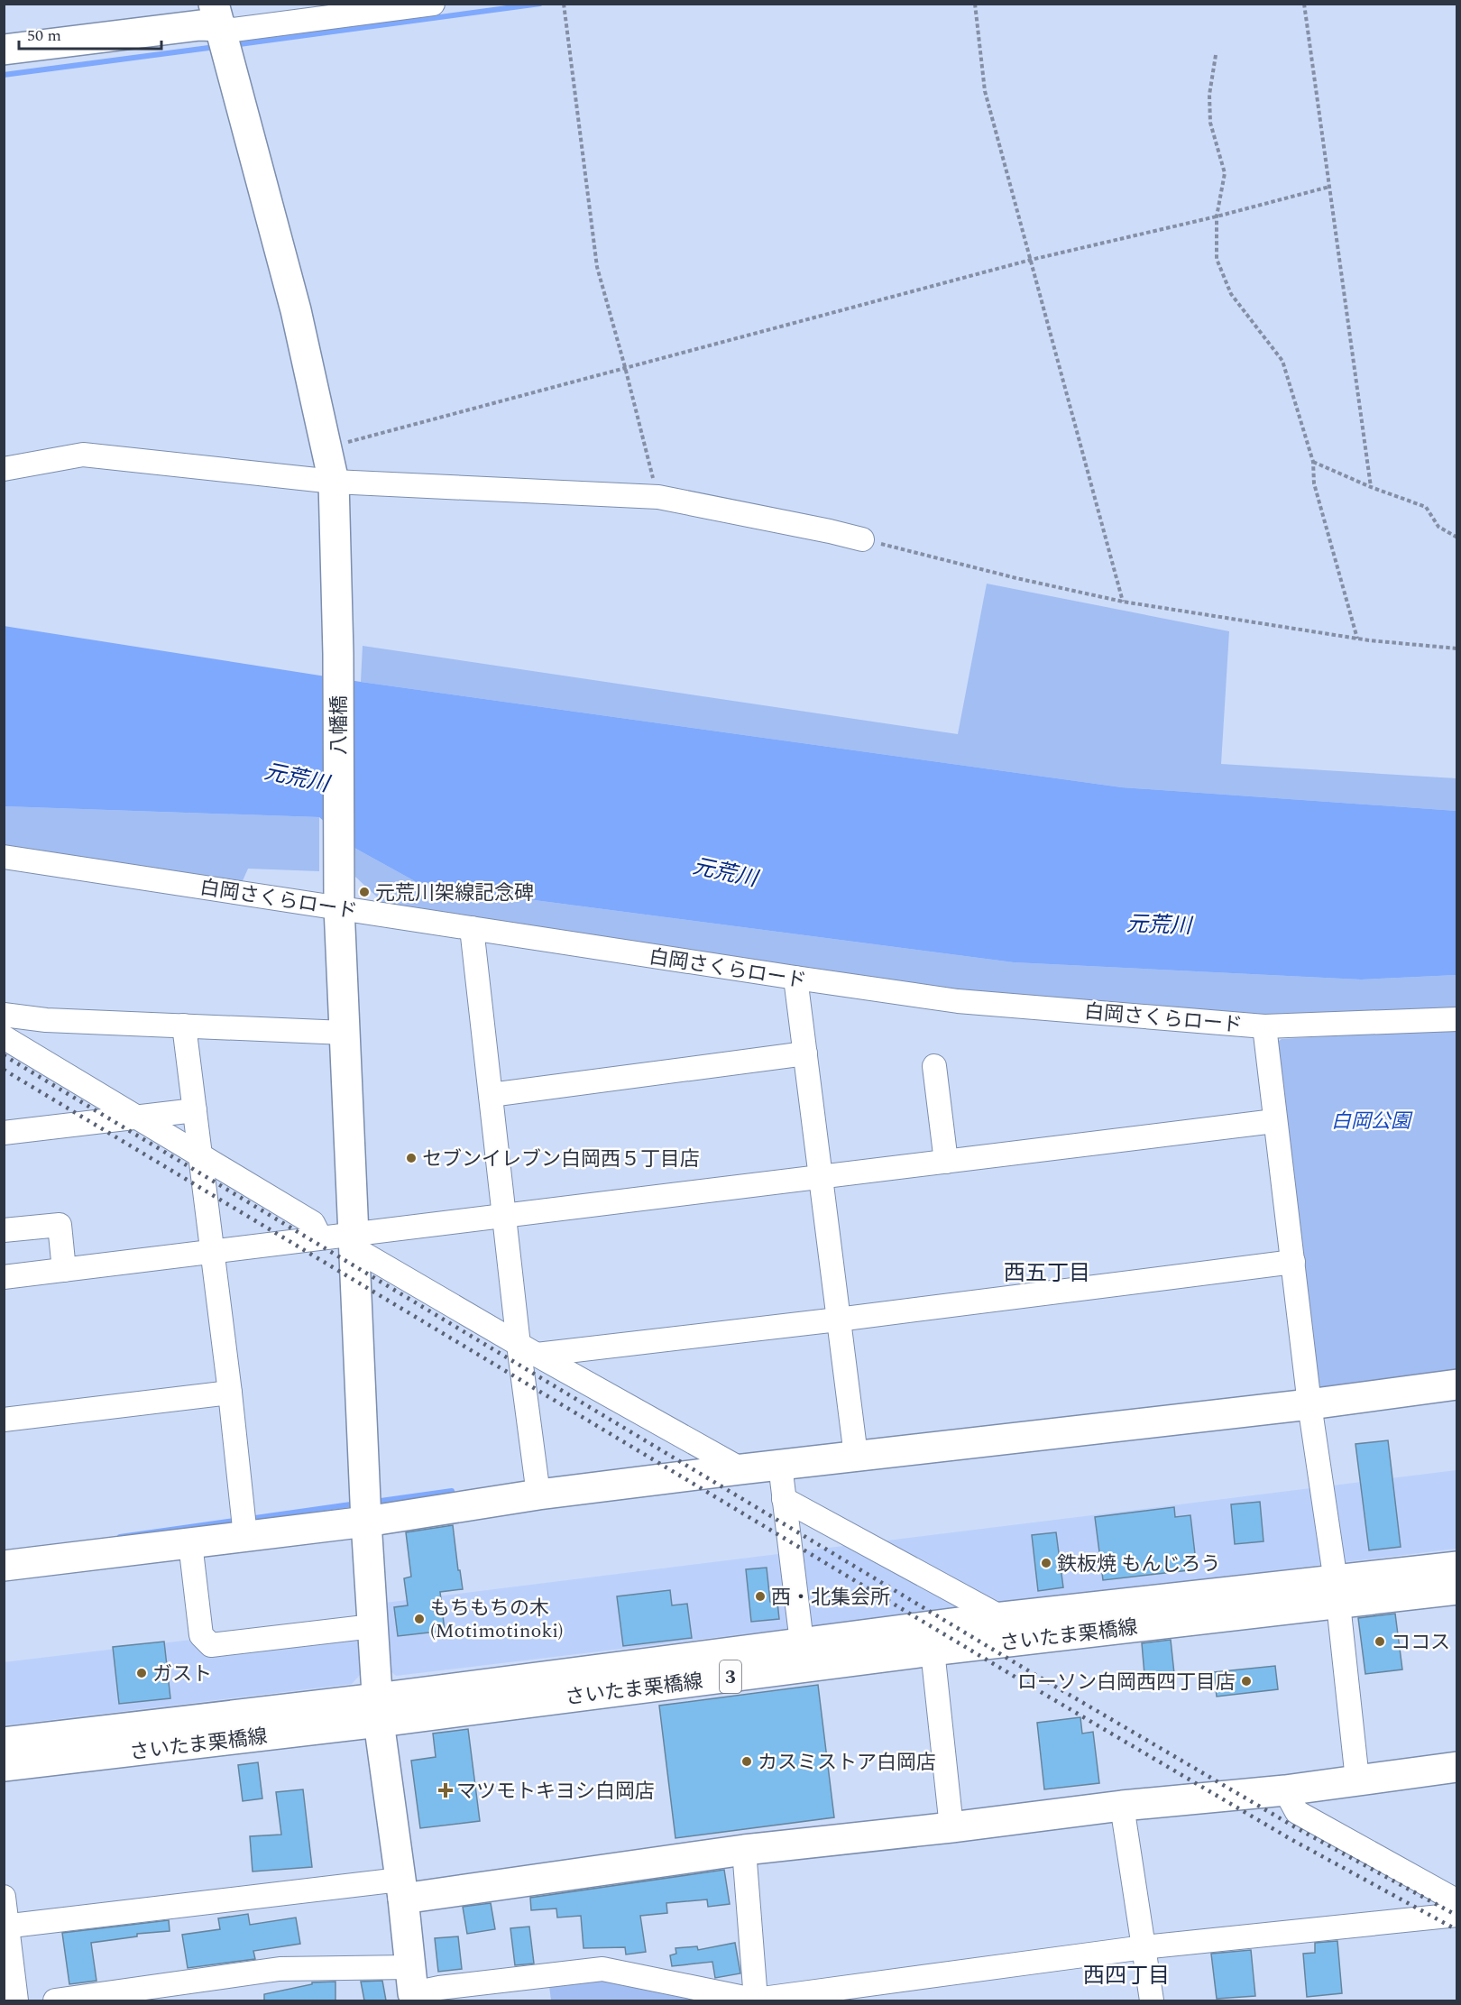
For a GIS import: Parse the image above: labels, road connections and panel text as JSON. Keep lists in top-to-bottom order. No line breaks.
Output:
{"streets":{"street":["八幡橋","白岡さくらロード","さいたま栗橋線","3"]},"crossings":[["八幡橋","白岡さくらロード"],["八幡橋","さいたま栗橋線"]],"districts":["西五丁目","西四丁目"],"water":["元荒川"],"parks":["白岡公園"],"places":{"other":["元荒川架線記念碑","セブンイレブン白岡西５丁目店","鉄板焼 もんじろう","西・北集会所","もちもちの木 (Motimotinoki)","ココス","ガスト","ローソン白岡西四丁目店","カスミストア白岡店"],"health":["マツモトキヨシ白岡店"]},"scale_bar":"50 m"}
